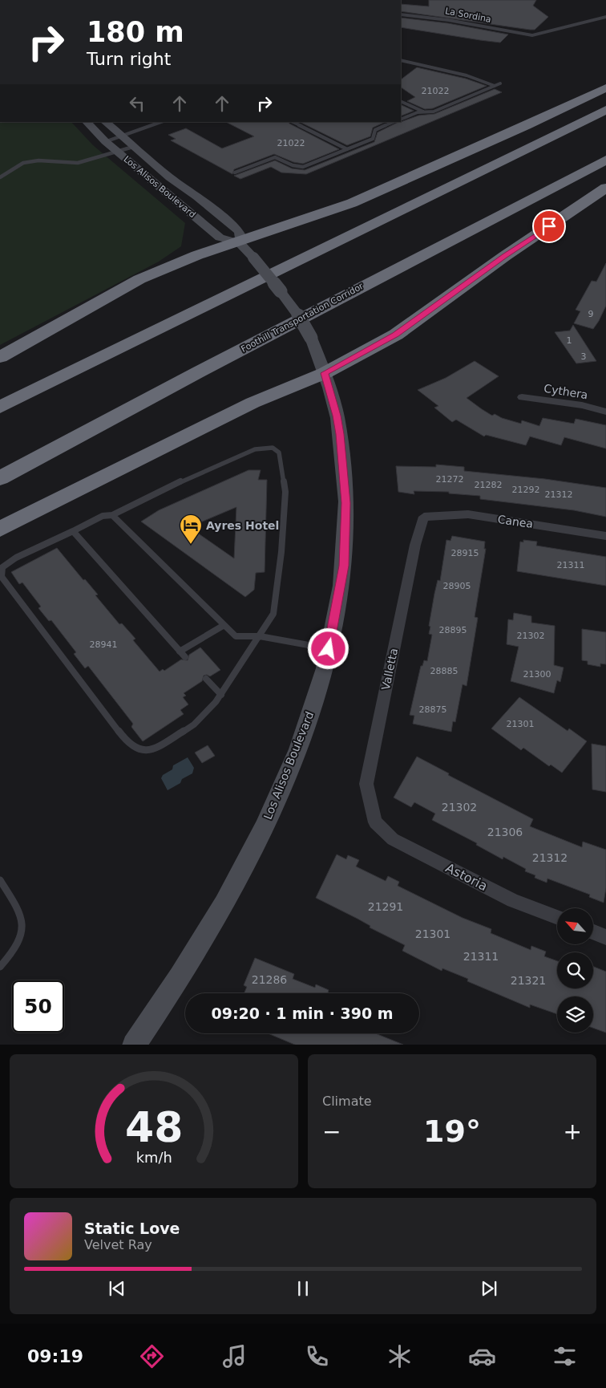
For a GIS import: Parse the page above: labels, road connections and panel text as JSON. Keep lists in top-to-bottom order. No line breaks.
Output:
{"streets":{"highway":["Foothill Transportation Corridor"],"main road":["Los Alisos Boulevard"],"street":["La Sordina","Cythera","Canea","Valletta","Astoria"]},"crossings":[["Canea","Valletta"],["Valletta","Astoria"]],"places":{"hotel":["Ayres Hotel"]},"house_numbers":["21022","21022","9","1","3","21272","21282","21292","21312","28915","21311","28905","28895","21302","28941","28885","21300","28875","21301","21302","21306","21312","21291","21301","21311","21286","21321"],"north":"top left","page":{"turn":["180 m","Turn right"],"limit":"50","trip":"09:20 · 1 min · 390 m","tile":"Climate","heat":["−","19°","+"],"song":["Static Love","Velvet Ray"],"tabs":"09:19","gauge":["48","km/h"]}}
